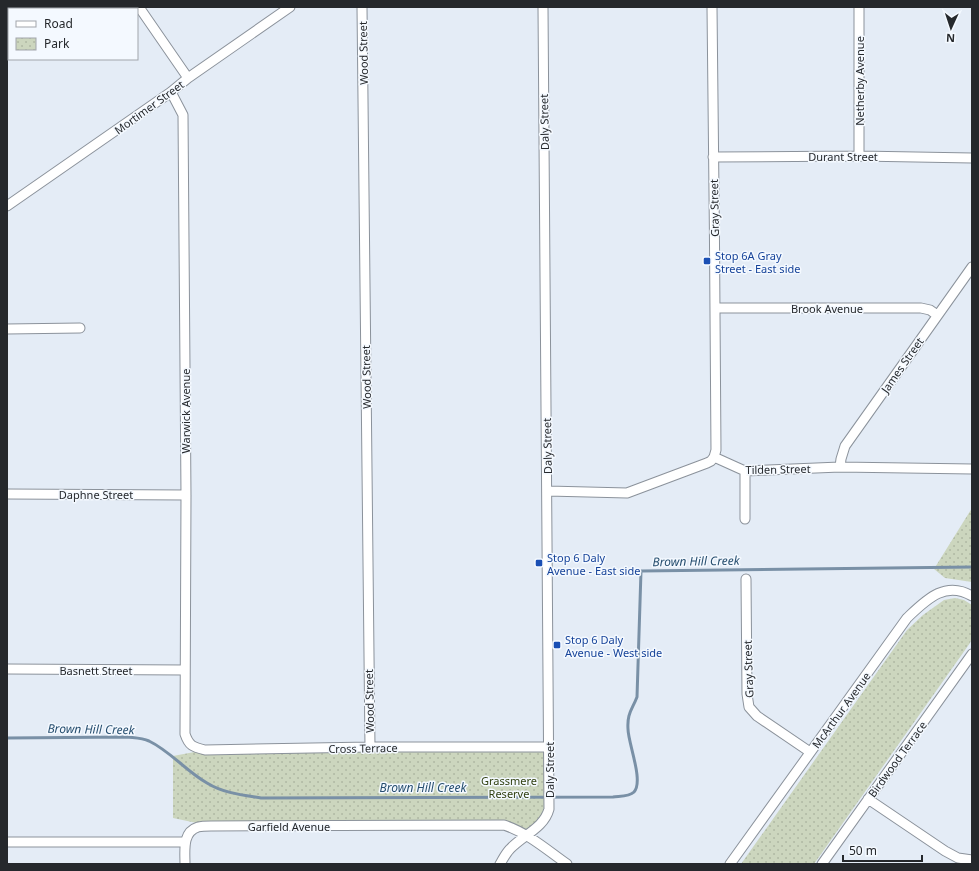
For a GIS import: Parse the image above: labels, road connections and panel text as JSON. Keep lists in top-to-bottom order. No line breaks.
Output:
{"streets":{"street":["Wood Street","Netherby Avenue","Mortimer Street","Daly Street","Durant Street","Gray Street","Brook Avenue","James Street","Warwick Avenue","Tilden Street","Daphne Street","Basnett Street","McArthur Avenue","Cross Terrace","Birdwood Terrace","Garfield Avenue"]},"crossings":[["Wood Street","Cross Terrace"],["Netherby Avenue","Durant Street"],["Mortimer Street","Warwick Avenue"],["Daly Street","Cross Terrace"],["Daly Street","Garfield Avenue"],["Durant Street","Gray Street"],["Gray Street","Brook Avenue"],["Gray Street","Tilden Street"],["Gray Street","McArthur Avenue"],["Brook Avenue","James Street"],["James Street","Tilden Street"],["Warwick Avenue","Daphne Street"],["Warwick Avenue","Basnett Street"],["Warwick Avenue","Cross Terrace"]],"water":["Brown Hill Creek"],"parks":["Grassmere Reserve"],"places":{"transit":["Stop 6A Gray Street - East side","Stop 6 Daly Avenue - East side","Stop 6 Daly Avenue - West side"]},"legend":["Road","Park"],"scale_bar":"50 m","north":"bottom"}
